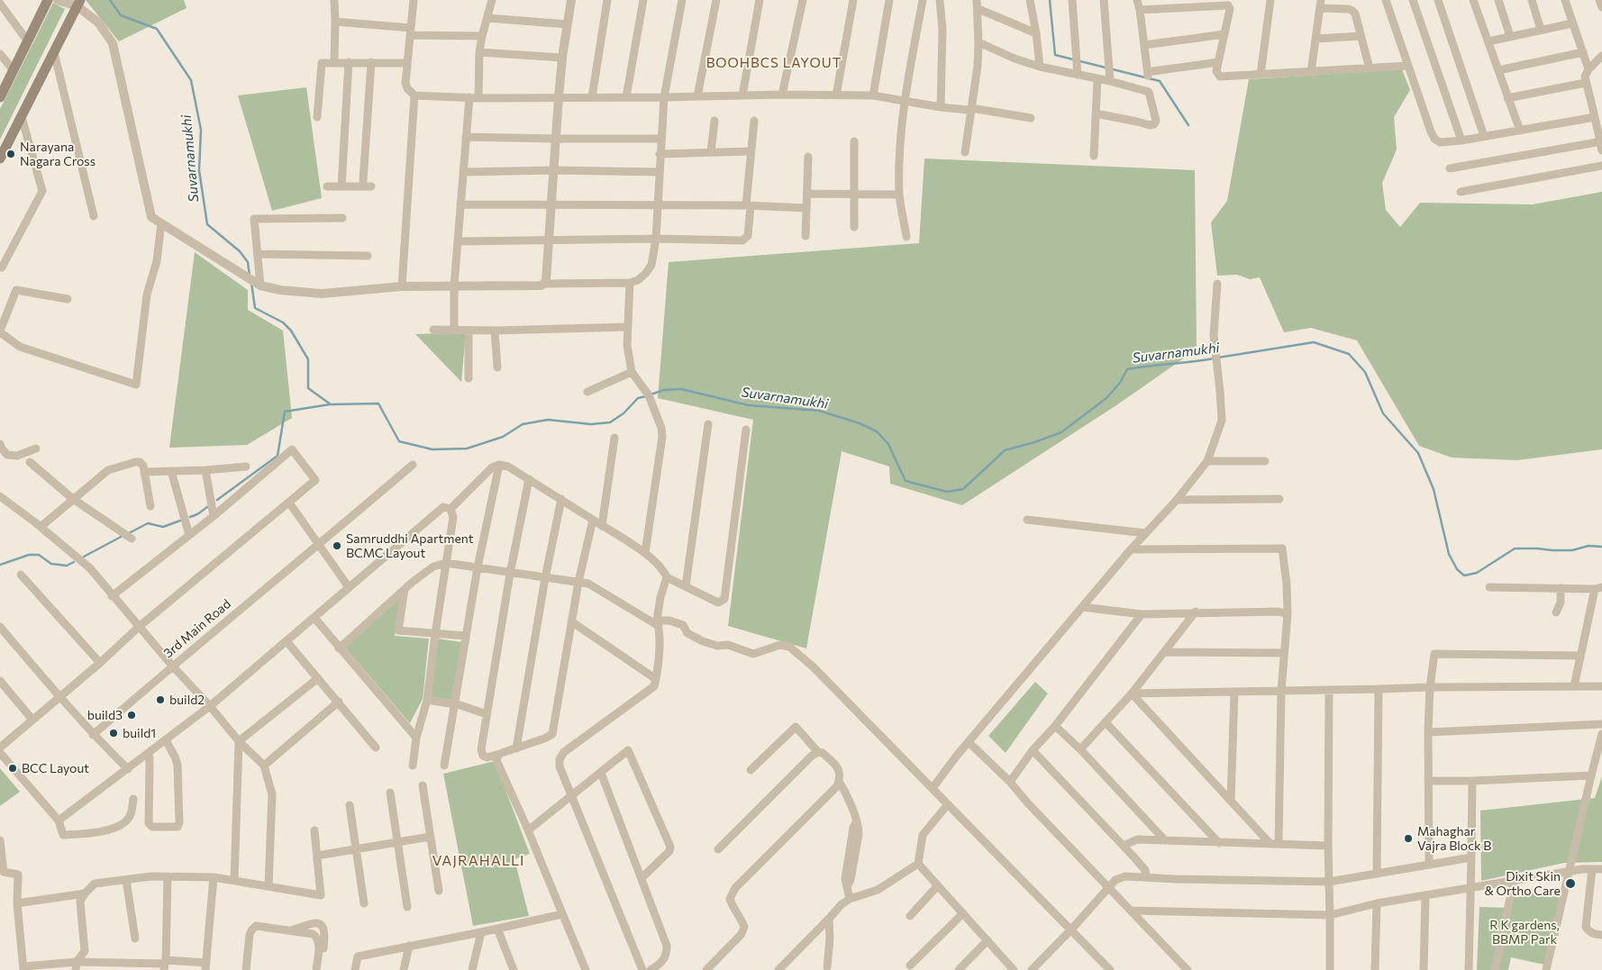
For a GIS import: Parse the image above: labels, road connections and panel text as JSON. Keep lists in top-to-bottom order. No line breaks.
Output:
{"streets":{"street":["3rd Main Road"]},"districts":["BOOHBCS LAYOUT","VAJRAHALLI"],"water":["Suvarnamukhi"],"parks":["R K gardens, BBMP Park"],"places":["Narayana Nagara Cross","Samruddhi Apartment BCMC Layout","build2","build3","build1","BCC Layout","Mahaghar Vajra Block B","Dixit Skin & Ortho Care"]}
